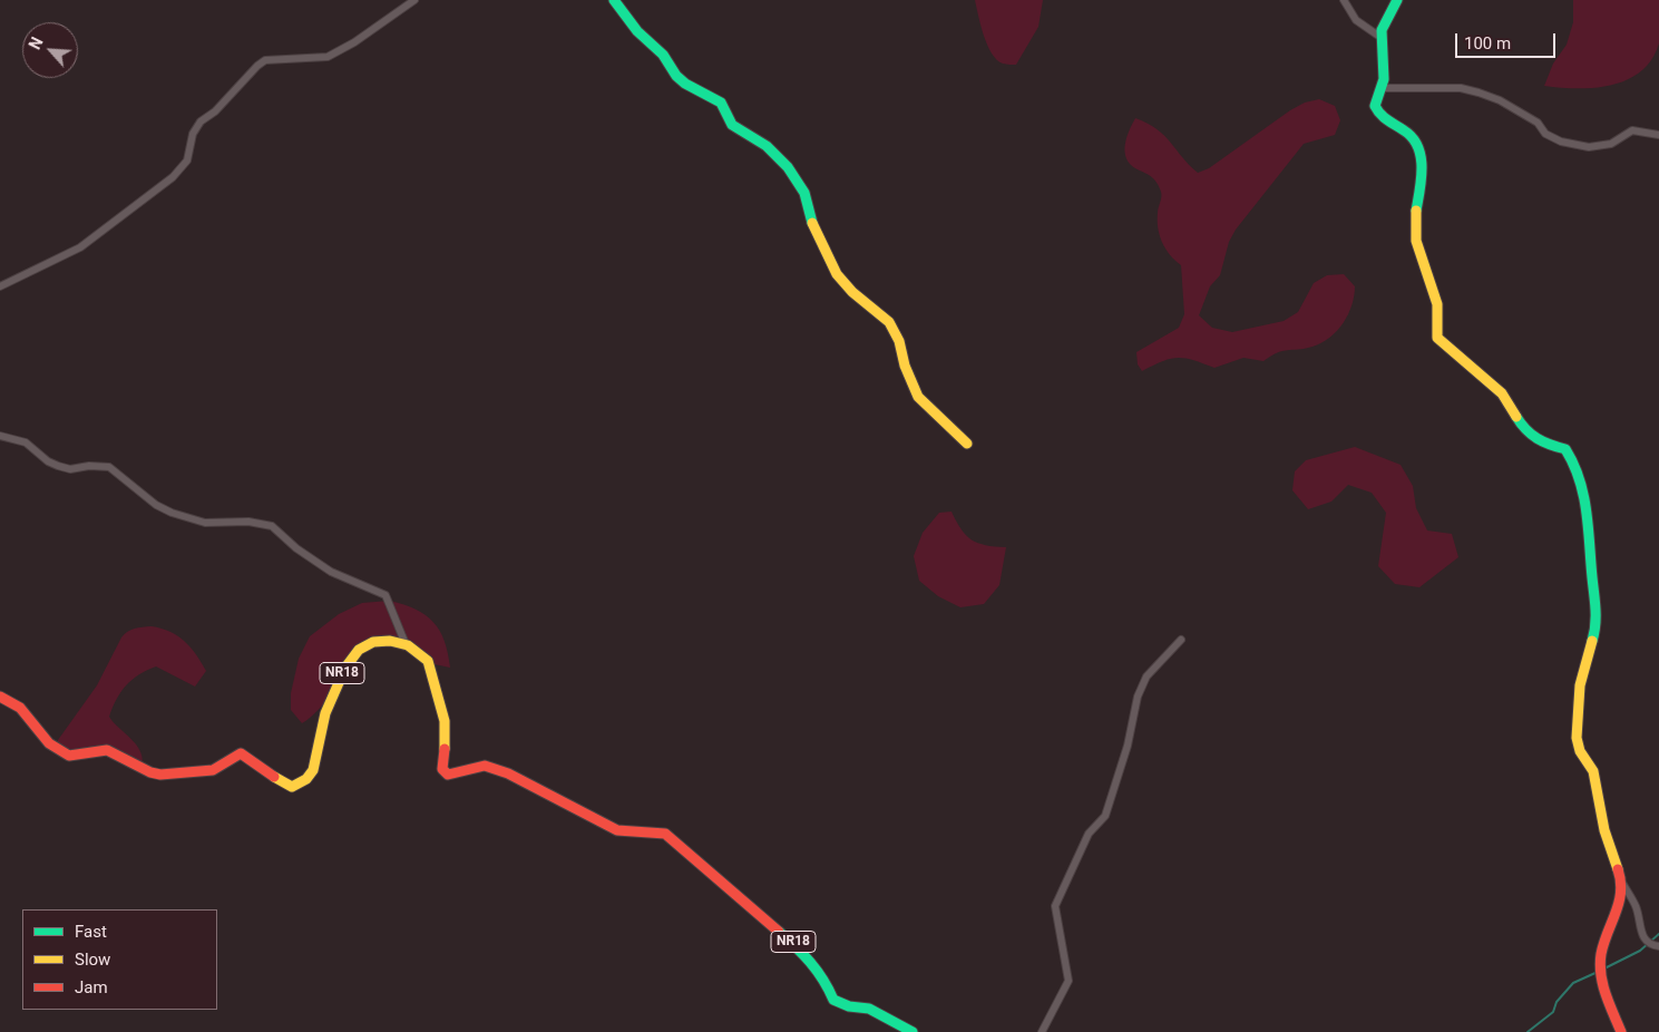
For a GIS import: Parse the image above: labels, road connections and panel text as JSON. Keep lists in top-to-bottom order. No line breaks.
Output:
{"streets":{"main road":["NR18"]},"legend":["Fast","Slow","Jam"],"scale_bar":"100 m","north":"top left"}
